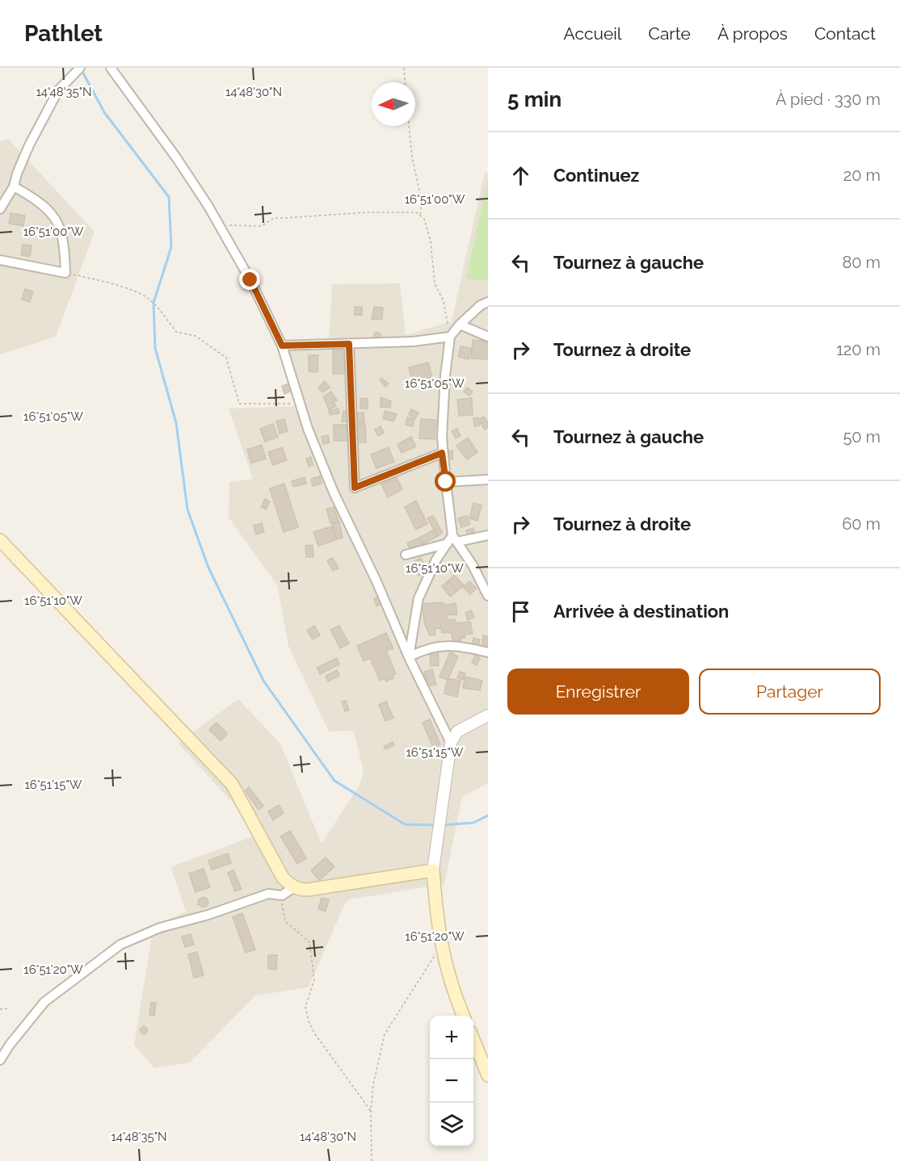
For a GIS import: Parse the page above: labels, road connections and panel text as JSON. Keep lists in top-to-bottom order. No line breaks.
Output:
{"north":"left","page":{"header":"Pathlet","nav":["Accueil","Carte","À propos","Contact"],"heading":["5 min","À pied · 330 m"],"list":[["Continuez","20 m"],["Tournez à gauche","80 m"],["Tournez à droite","120 m"],["Tournez à gauche","50 m"],["Tournez à droite","60 m"],"Arrivée à destination"],"buttons":["Enregistrer","Partager"],"map_buttons":["+","−"]},"coordinates":["14°48'35\"N","14°48'30\"N","16°51'00\"W","16°51'05\"W","16°51'10\"W","16°51'15\"W","16°51'20\"W"]}
